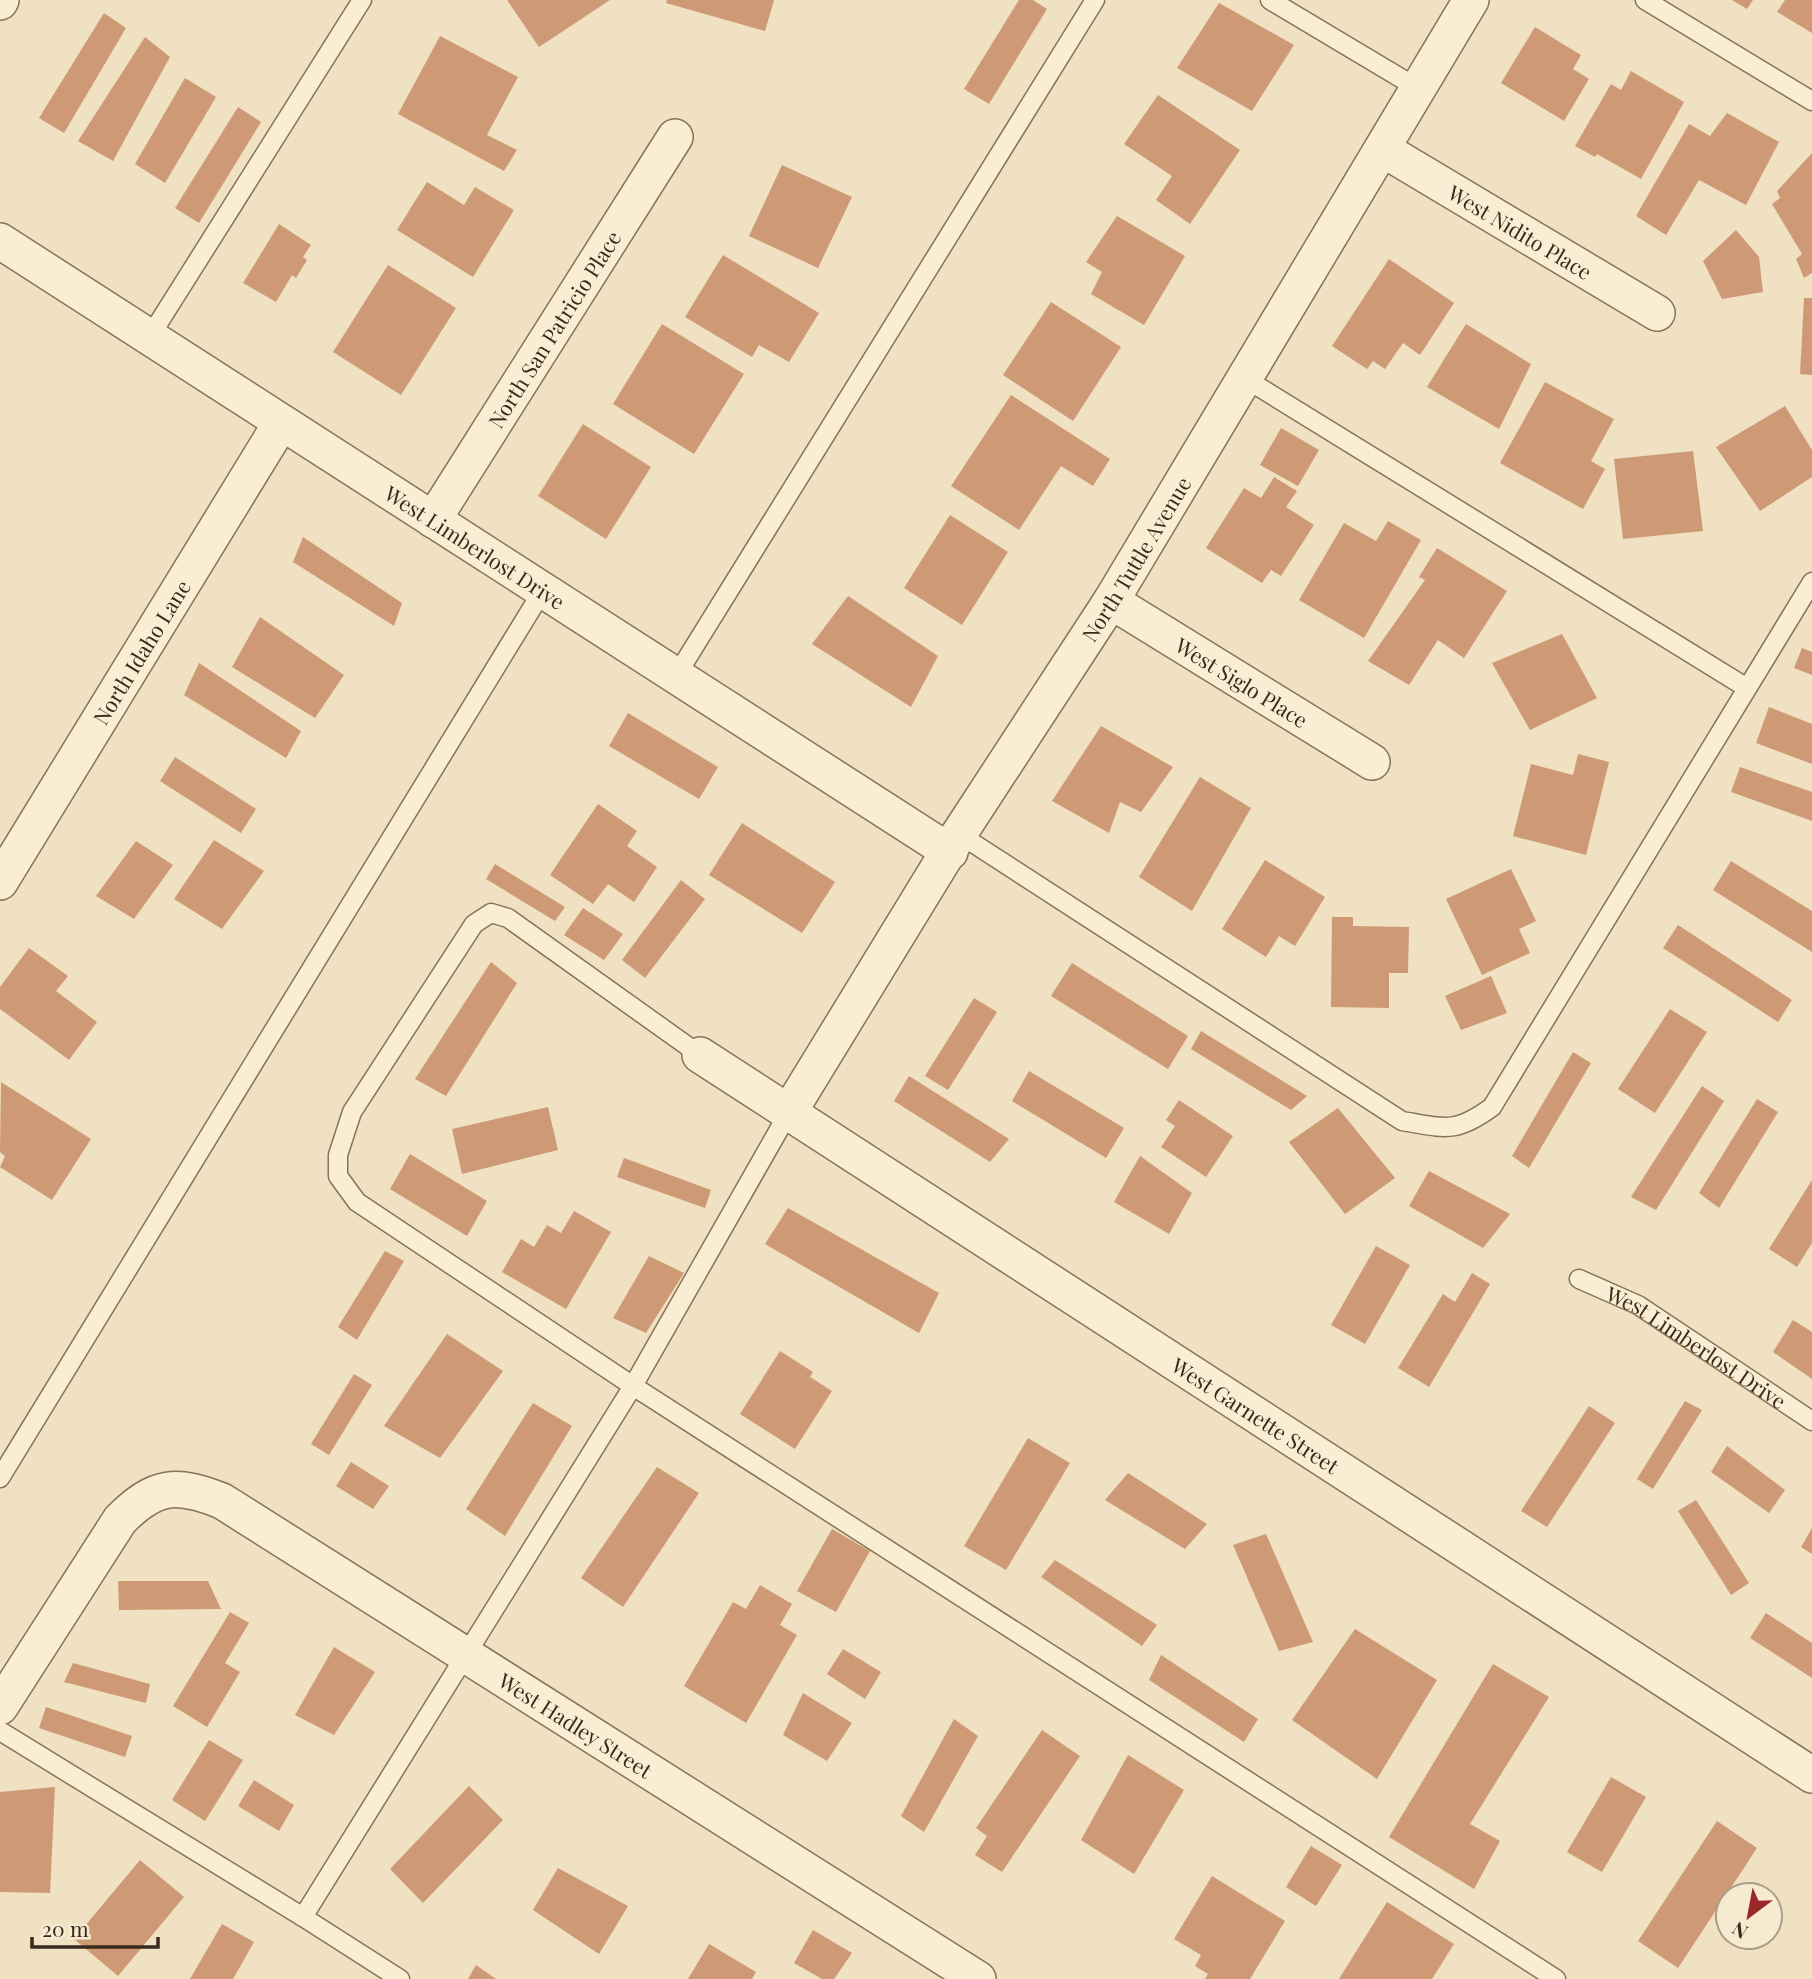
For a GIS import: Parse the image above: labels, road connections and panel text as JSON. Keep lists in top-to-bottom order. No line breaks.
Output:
{"streets":{"street":["West Nidito Place","North San Patricio Place","West Limberlost Drive","North Tuttle Avenue","North Idaho Lane","West Siglo Place","West Garnette Street","West Hadley Street"]},"crossings":[["West Nidito Place","North Tuttle Avenue"],["North San Patricio Place","West Limberlost Drive"],["West Limberlost Drive","North Tuttle Avenue"],["West Limberlost Drive","North Idaho Lane"],["North Tuttle Avenue","West Siglo Place"],["North Tuttle Avenue","West Garnette Street"]],"scale_bar":"20 m","north":"bottom left"}
